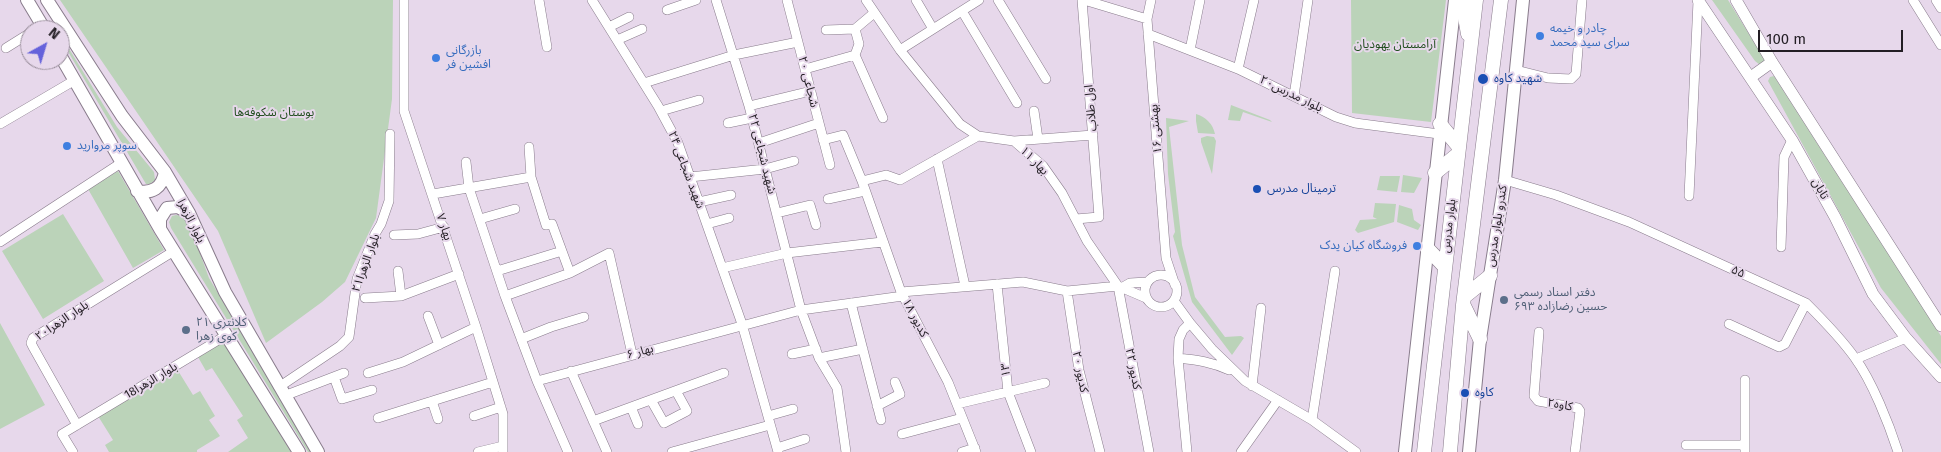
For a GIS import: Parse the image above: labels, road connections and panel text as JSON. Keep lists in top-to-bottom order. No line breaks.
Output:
{"streets":{"main road":["بلوار الزهرا","بلوار مدرس","کندرو بلوار مدرس"],"street":["شجاعی ۲۰","بلوار مدرس۲۰","اول طلاب","۱۶ بهشتی","شهید شجاعی ۲۲","بهار ۱۱","شهید شجاعی ۲۴","تابان","بهار ۷","بلوار الزهرا۲۱","۵۵","کدیور ۱۸","بلوار الزهرا۲۰","بهار ۶","کدیور ۲۲","۱۳","کدیور ۲۰","18بلوار الزهرا","کاوه۲"]},"crossings":[["شجاعی ۲۰","کدیور ۱۸"],["بلوار مدرس۲۰","۱۶ بهشتی"],["اول طلاب","بهار ۱۱"],["۱۶ بهشتی","بهار ۶"],["شهید شجاعی ۲۲","بهار ۶"],["بهار ۱۱","بهار ۶"],["بهار ۱۱","کدیور ۲۲"],["شهید شجاعی ۲۴","بهار ۶"],["بلوار الزهرا","بلوار الزهرا۲۱"],["کندرو بلوار مدرس","۵۵"],["کدیور ۱۸","بهار ۶"],["بلوار الزهرا۲۰","18بلوار الزهرا"],["بهار ۶","کدیور ۲۲"],["بهار ۶","۱۳"],["بهار ۶","کدیور ۲۰"]],"parks":["آرامستان یهودیان","بوستان شکوفه‌ها"],"places":["چادر و خیمه سرای سید محمد","بازرگانی افشین فر","شهید کاوه","سوپر مروارید","ترمینال مدرس","فروشگاه کیان یدک","دفتر اسناد رسمی ۶۹۳ حسین رضازاده","کلانتری ۲۱ کوی زهرا","کاوه"],"scale_bar":"100 m","north":"top right"}
